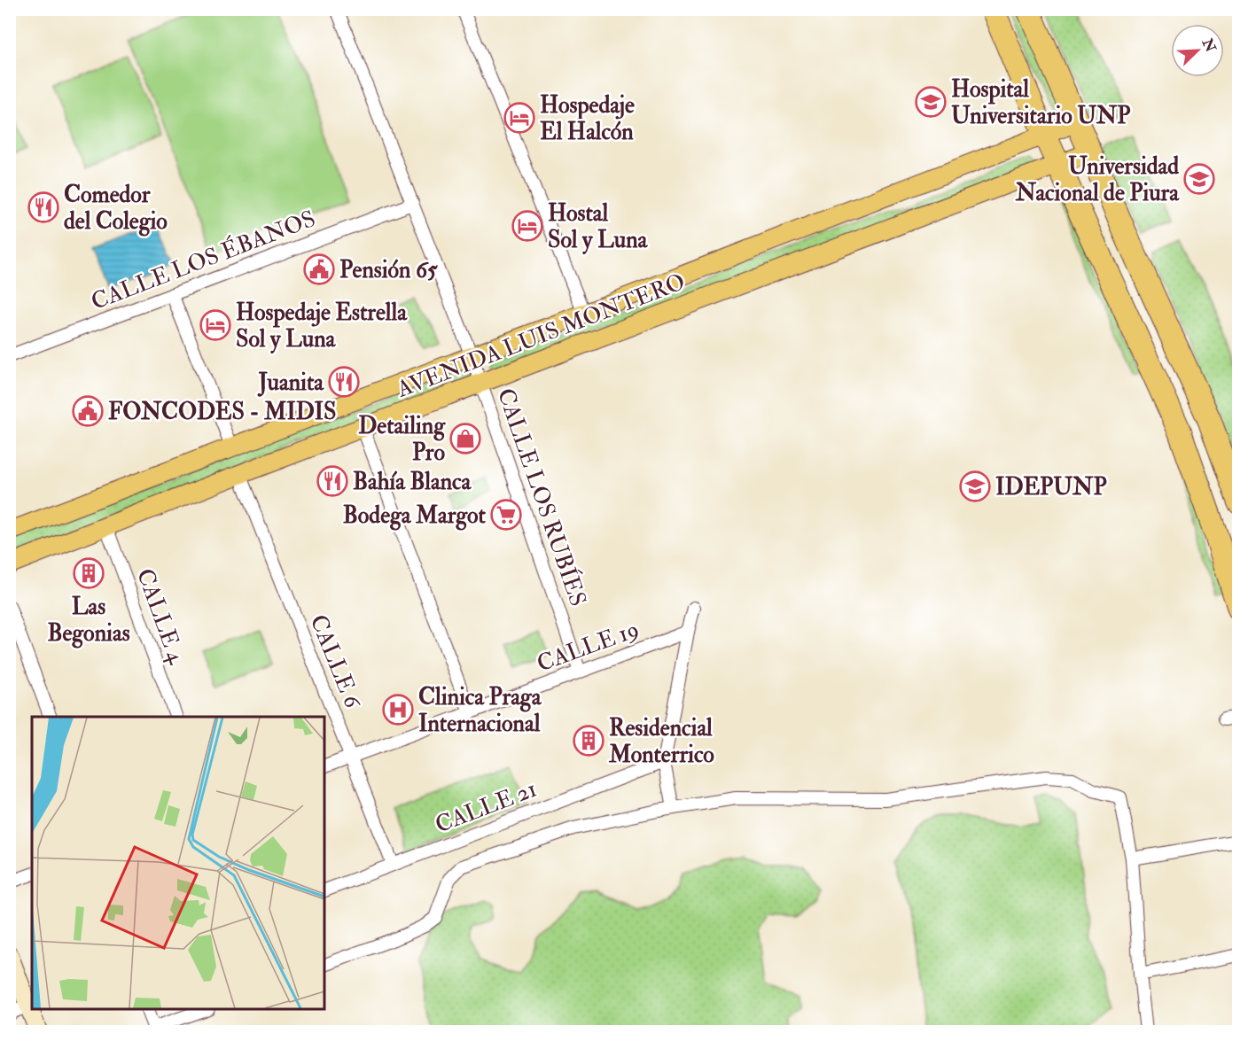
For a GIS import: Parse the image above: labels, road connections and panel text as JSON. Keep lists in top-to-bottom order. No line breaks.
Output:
{"streets":{"main road":["AVENIDA LUIS MONTERO"],"street":["CALLE LOS ÉBANOS","CALLE LOS RUBÍES","CALLE 4","CALLE 19","CALLE 6","CALLE 21"]},"crossings":[["CALLE LOS ÉBANOS","CALLE LOS RUBÍES"],["AVENIDA LUIS MONTERO","CALLE LOS RUBÍES"],["AVENIDA LUIS MONTERO","CALLE 4"],["AVENIDA LUIS MONTERO","CALLE 6"],["CALLE LOS RUBÍES","CALLE 19"],["CALLE 19","CALLE 6"],["CALLE 6","CALLE 21"]],"places":{"school or university":["Hospital Universitario UNP","Universidad Nacional de Piura","IDEPUNP"],"hotel":["Hospedaje El Halcón","Hostal Sol y Luna","Hospedaje Estrella Sol y Luna"],"restaurant":["Comedor del Colegio","Juanita","Bahía Blanca"],"public building":["Pensión 65","FONCODES - MIDIS"],"shop":["Detailing Pro"],"supermarket":["Bodega Margot"],"building":["Las Begonias","Residencial Monterrico"],"hospital":["Clinica Praga Internacional"]},"north":"top right"}
